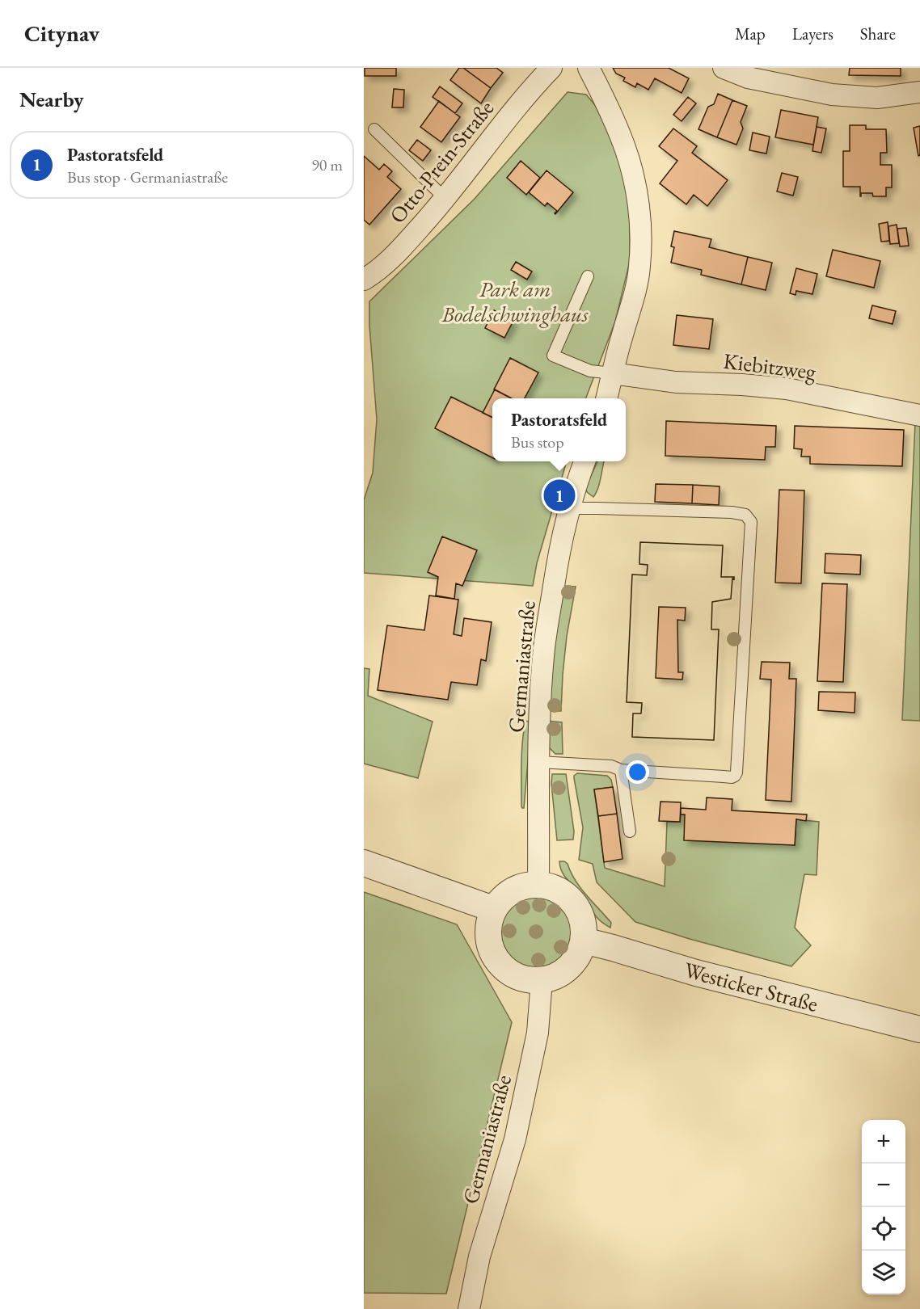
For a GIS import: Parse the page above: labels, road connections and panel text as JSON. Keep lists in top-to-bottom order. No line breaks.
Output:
{"streets":{"street":["Otto-Prein-Straße","Kiebitzweg","Germaniastraße","Westicker Straße"]},"crossings":[["Germaniastraße","Westicker Straße"]],"parks":["Park am Bodelschwinghaus"],"page":{"header":"Citynav","nav":["Map","Layers","Share"],"heading":"Nearby","list":[{"mark":"1","name":"Pastoratsfeld","note":"Bus stop · Germaniastraße","value":"90 m"}],"popup":["Pastoratsfeld","Bus stop"],"pins":"1","map_buttons":["+","−"]}}
